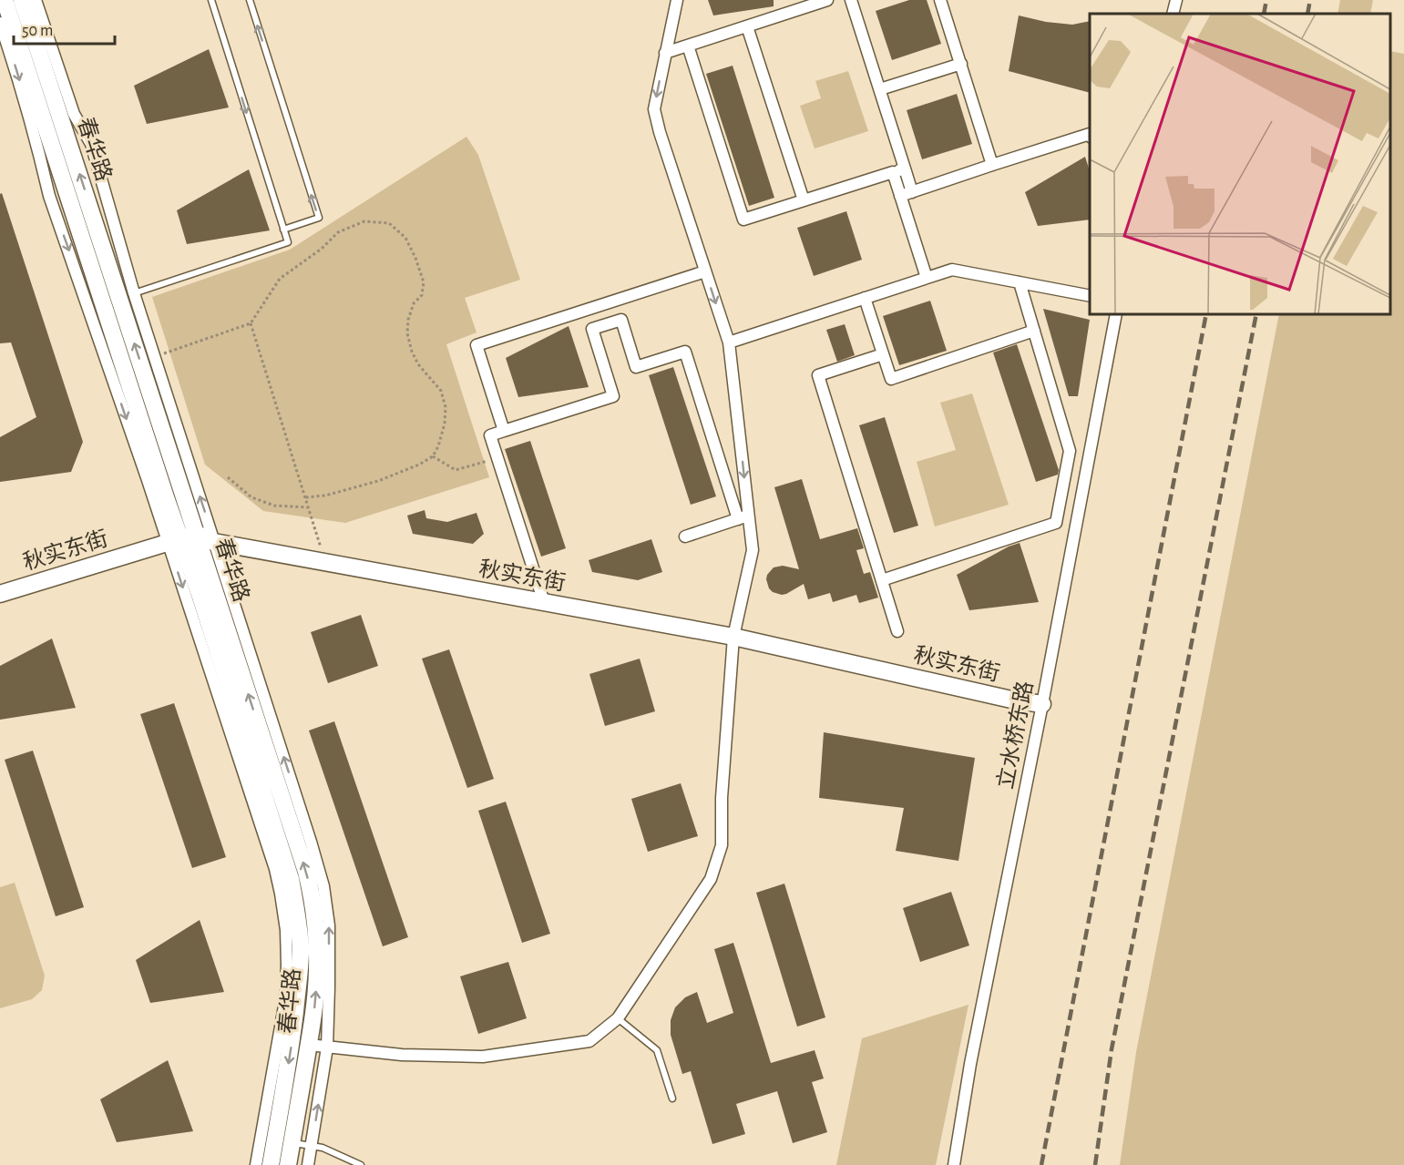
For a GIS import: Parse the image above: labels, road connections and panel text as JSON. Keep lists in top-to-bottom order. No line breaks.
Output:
{"streets":{"street":["春华路","秋实东街","立水桥东路"]},"crossings":[["春华路","秋实东街"],["秋实东街","立水桥东路"]],"scale_bar":"50 m"}
